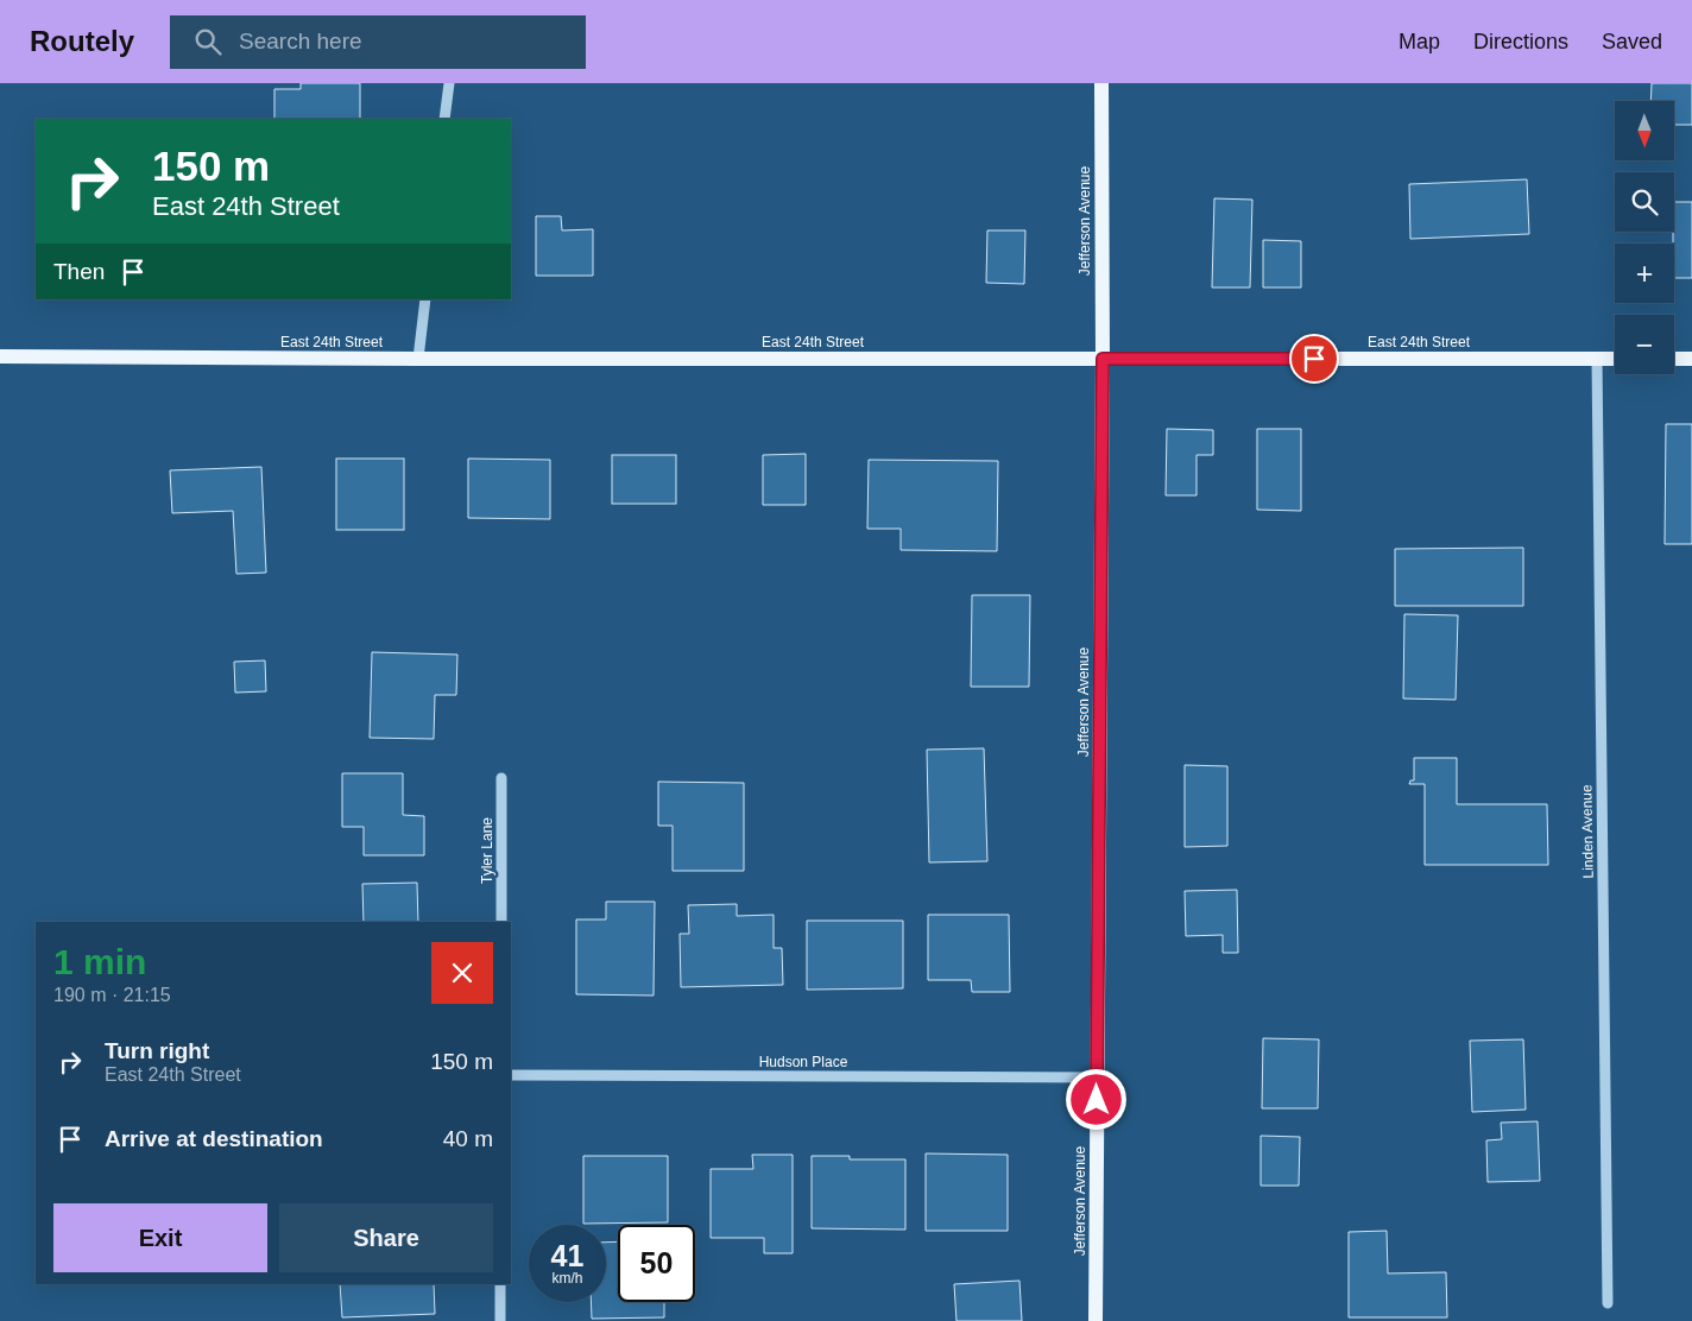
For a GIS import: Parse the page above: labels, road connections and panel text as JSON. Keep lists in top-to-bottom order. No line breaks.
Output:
{"streets":{"main road":["Jefferson Avenue","East 24th Street"],"street":["Linden Avenue","Tyler Lane","Hudson Place"]},"crossings":[["Jefferson Avenue","East 24th Street"],["Jefferson Avenue","Hudson Place"],["East 24th Street","Linden Avenue"]],"north":"bottom","page":{"header":"Routely","search":"Search here","nav":["Map","Directions","Saved"],"map_buttons":["+","−"],"turn":["150 m","East 24th Street"],"then":"Then","heading":["1 min","190 m · 21:15"],"list":[{"name":"Turn right","note":"East 24th Street","value":"150 m"},{"name":"Arrive at destination","value":"40 m"}],"buttons":["Exit","Share"],"speed":"41 km/h","limit":"50"}}
